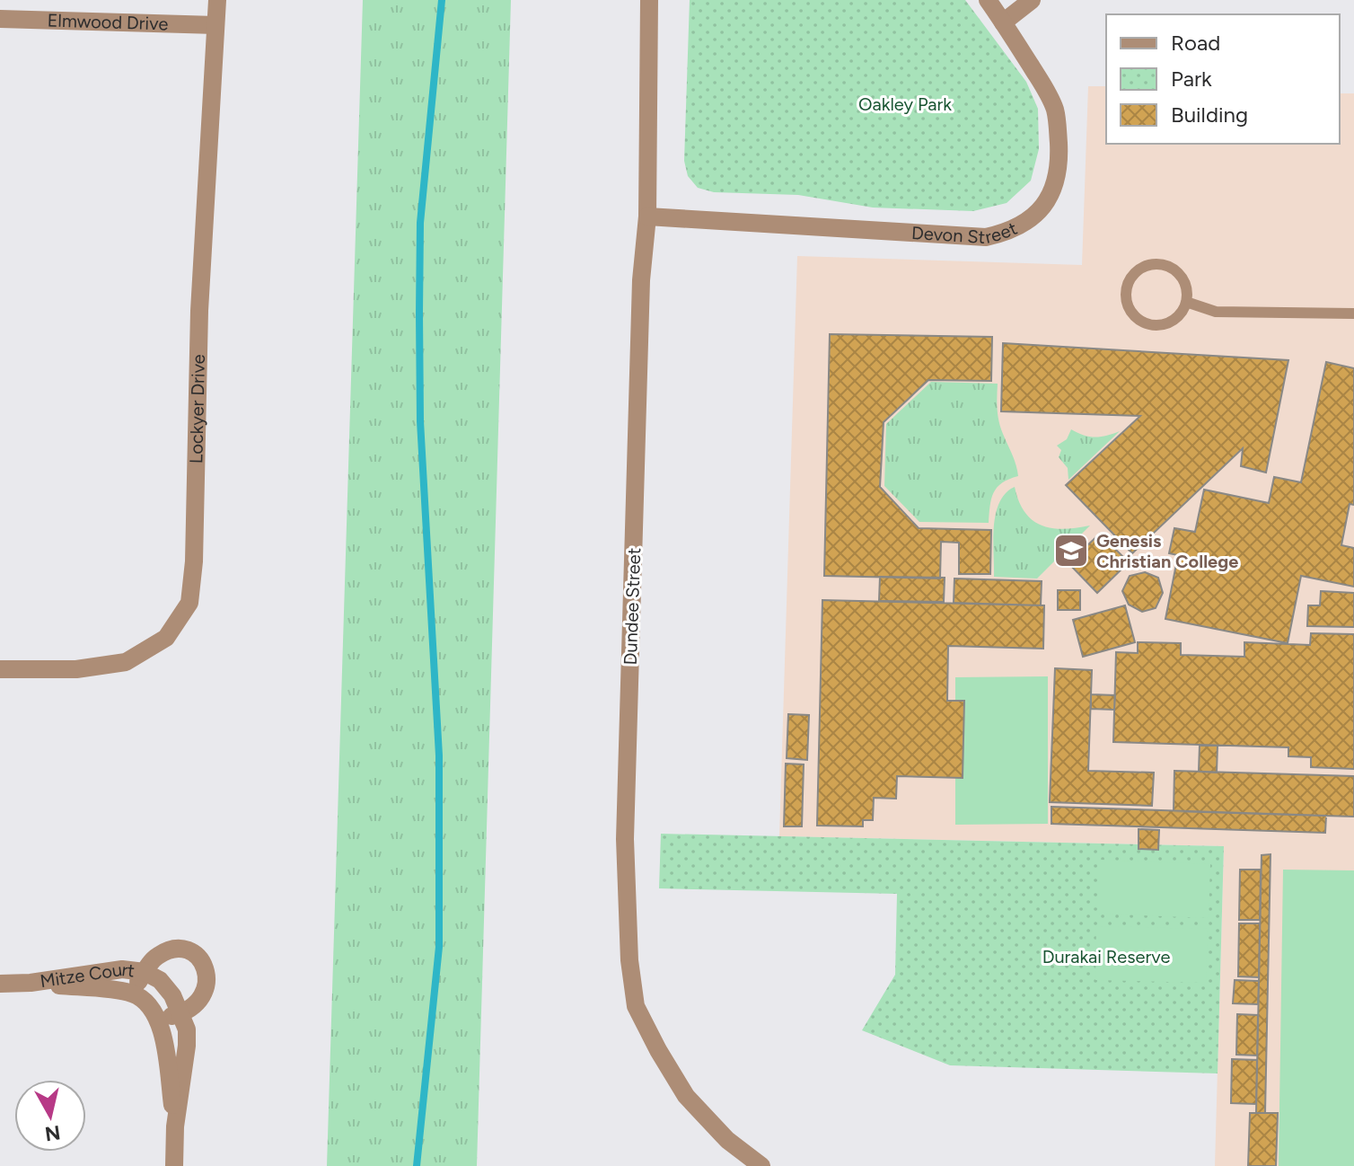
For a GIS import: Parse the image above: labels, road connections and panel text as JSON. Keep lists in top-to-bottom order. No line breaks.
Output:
{"streets":{"street":["Elmwood Drive","Devon Street","Lockyer Drive","Dundee Street","Mitze Court"]},"crossings":[["Elmwood Drive","Lockyer Drive"],["Devon Street","Dundee Street"]],"parks":["Oakley Park","Durakai Reserve"],"places":{"school or university":["Genesis Christian College"]},"legend":["Road","Park","Building"],"north":"bottom"}
